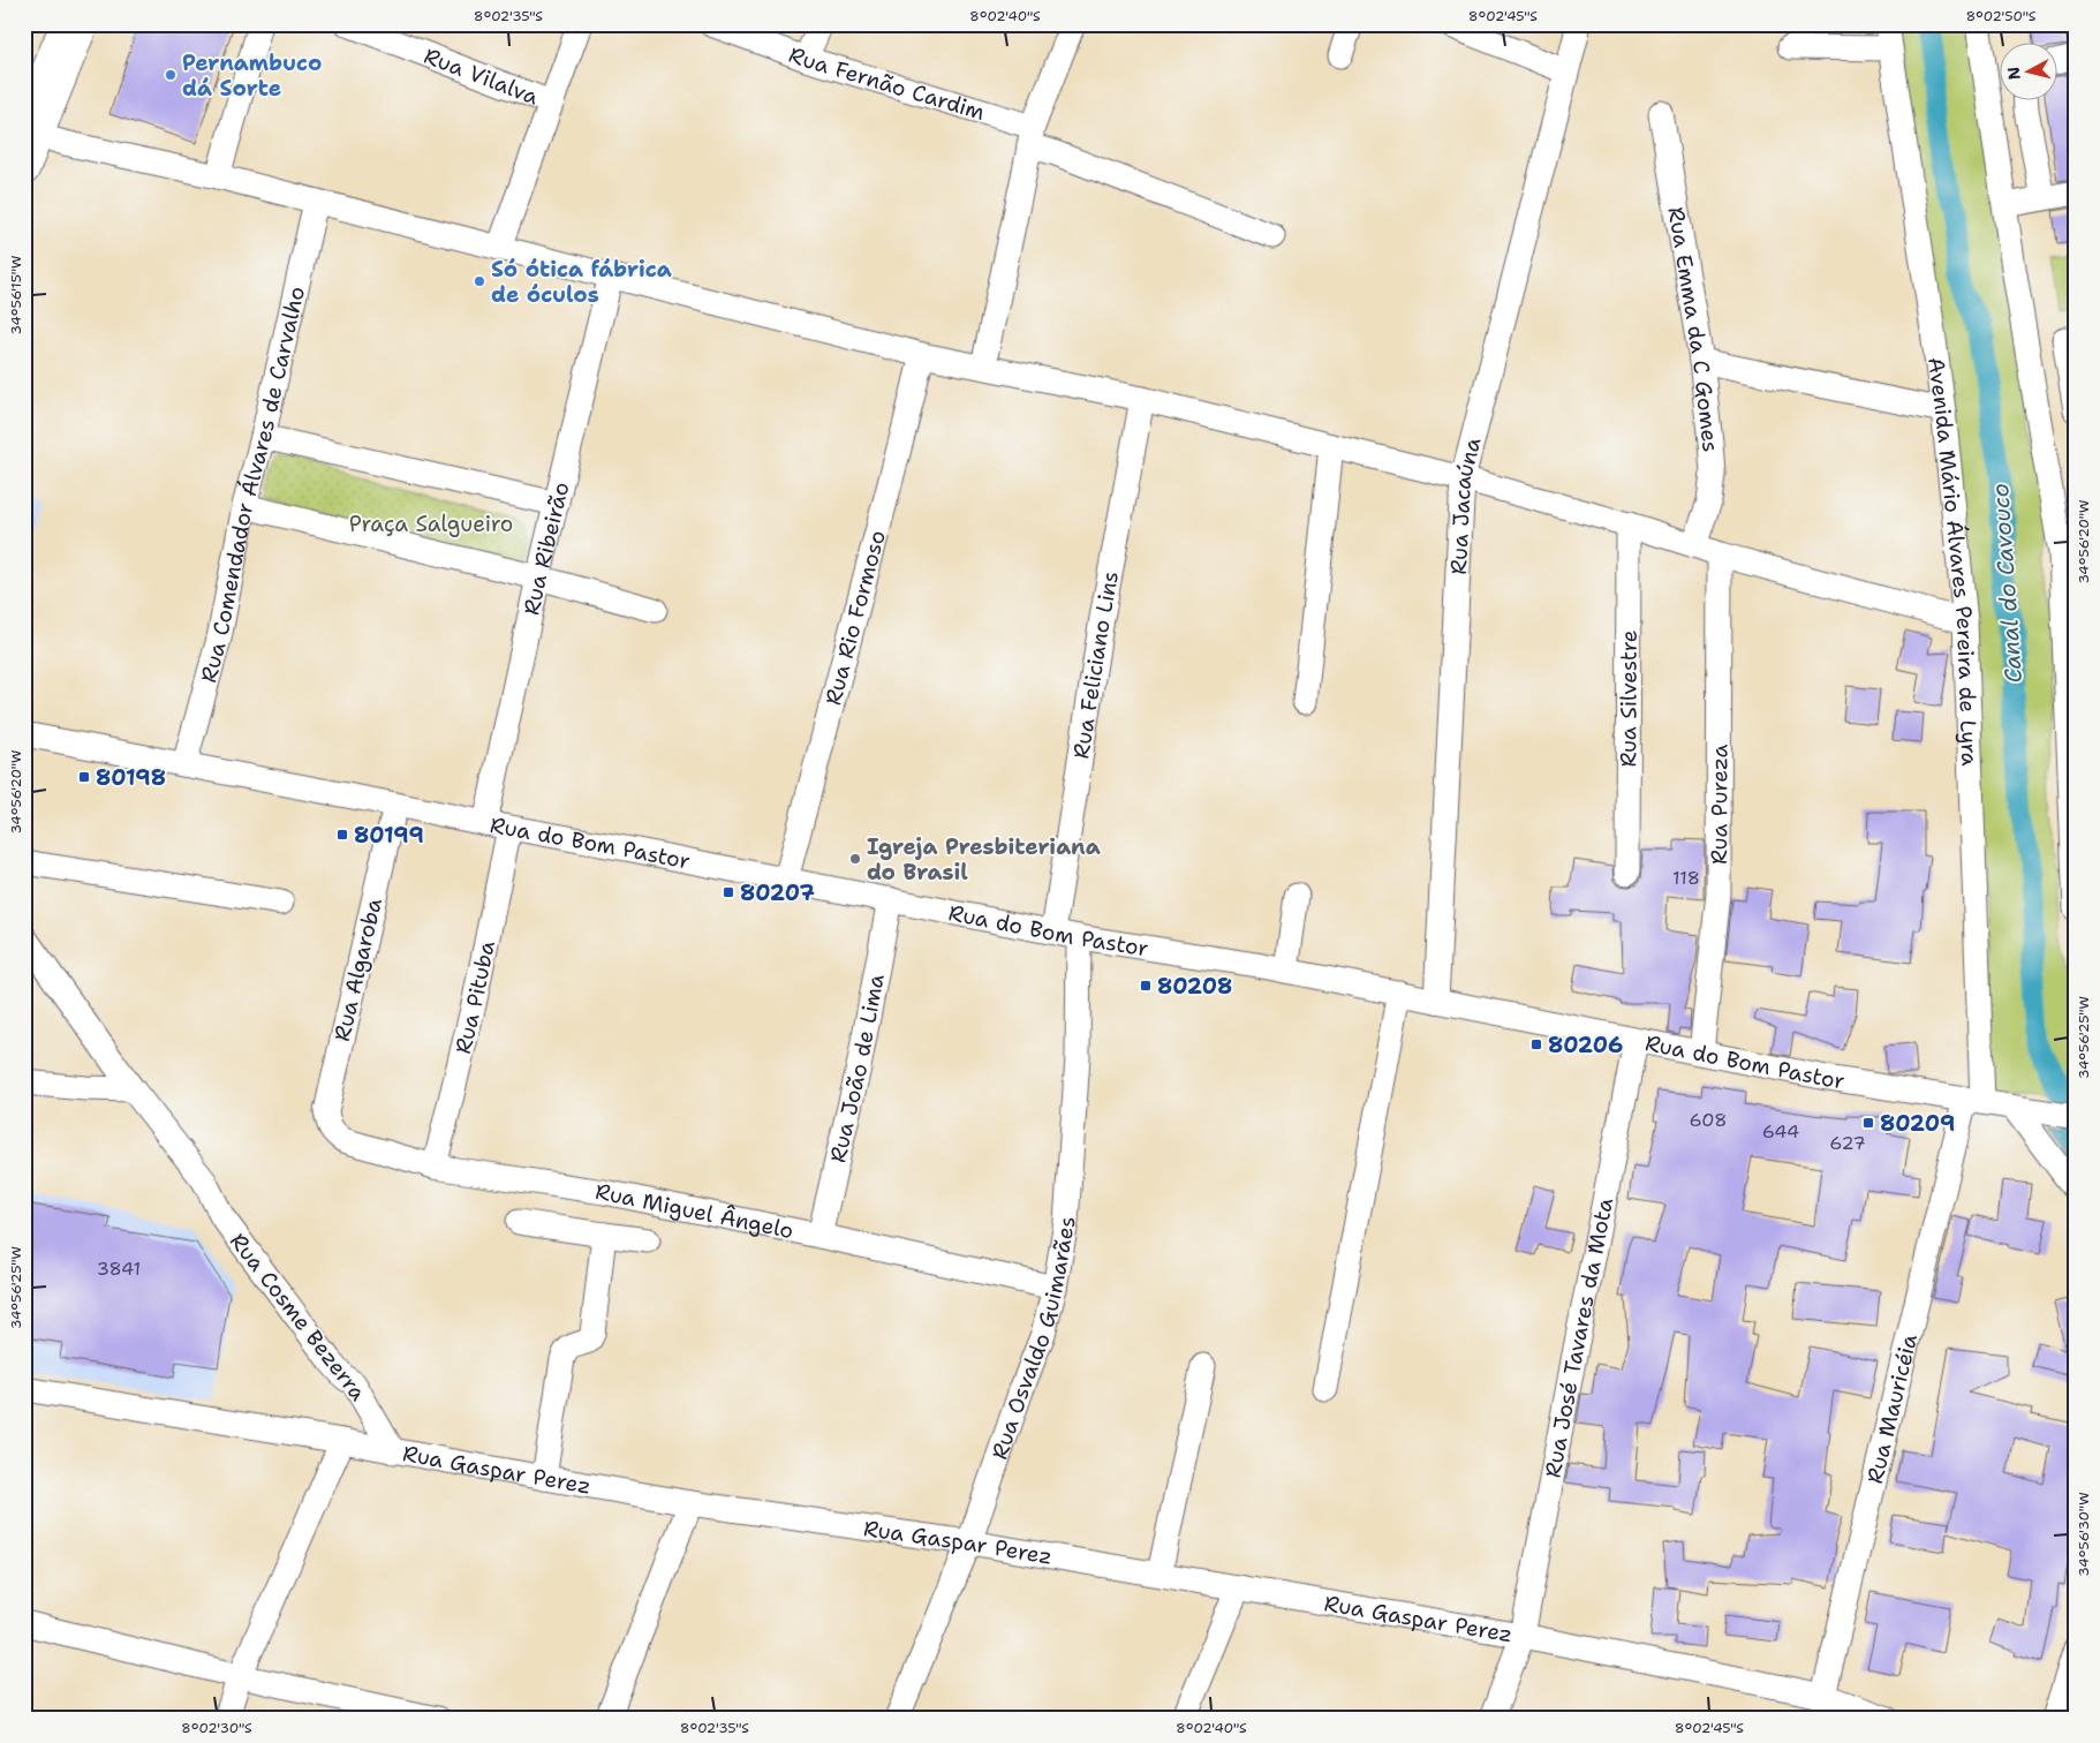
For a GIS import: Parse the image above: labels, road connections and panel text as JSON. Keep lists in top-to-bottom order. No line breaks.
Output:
{"streets":{"street":["Rua Vilalva","Rua Fernão Cardim","Rua Emma da C Gomes","Rua Comendador Álvares de Carvalho","Rua Jacaúna","Rua Ribeirão","Avenida Mário Álvares Pereira de Lyra","Rua Rio Formoso","Rua Feliciano Lins","Rua Silvestre","Rua Pureza","Rua do Bom Pastor","Rua Algaroba","Rua Pituba","Rua João de Lima","Rua Miguel Ângelo","Rua Cosme Bezerra","Rua Osvaldo Guimarães","Rua José Tavares da Mota","Rua Mauricéia","Rua Gaspar Perez"]},"crossings":[["Rua Comendador Álvares de Carvalho","Rua do Bom Pastor"],["Rua Jacaúna","Rua do Bom Pastor"],["Rua Ribeirão","Rua do Bom Pastor"],["Rua Ribeirão","Rua Pituba"],["Avenida Mário Álvares Pereira de Lyra","Rua do Bom Pastor"],["Avenida Mário Álvares Pereira de Lyra","Rua Mauricéia"],["Rua Rio Formoso","Rua do Bom Pastor"],["Rua Feliciano Lins","Rua do Bom Pastor"],["Rua Pureza","Rua do Bom Pastor"],["Rua do Bom Pastor","Rua Algaroba"],["Rua do Bom Pastor","Rua Pituba"],["Rua do Bom Pastor","Rua João de Lima"],["Rua do Bom Pastor","Rua Osvaldo Guimarães"],["Rua do Bom Pastor","Rua José Tavares da Mota"],["Rua do Bom Pastor","Rua Mauricéia"],["Rua Algaroba","Rua Miguel Ângelo"],["Rua Pituba","Rua Miguel Ângelo"],["Rua João de Lima","Rua Miguel Ângelo"],["Rua Miguel Ângelo","Rua Osvaldo Guimarães"],["Rua Cosme Bezerra","Rua Gaspar Perez"],["Rua Osvaldo Guimarães","Rua Gaspar Perez"],["Rua José Tavares da Mota","Rua Gaspar Perez"],["Rua Mauricéia","Rua Gaspar Perez"]],"water":["Canal do Cavouco"],"parks":["Praça Salgueiro"],"places":{"other":["Pernambuco dá Sorte","Só ótica fábrica de óculos","Igreja Presbiteriana do Brasil"],"transit":["80198","80199","80207","80208","80206","80209"]},"house_numbers":["118","608","644","627","3841"],"north":"left","coordinates":["8°02'35\"S","8°02'40\"S","8°02'45\"S","8°02'50\"S","34°56'15\"W","34°56'20\"W","34°56'25\"W","34°56'30\"W","8°02'30\"S"]}
